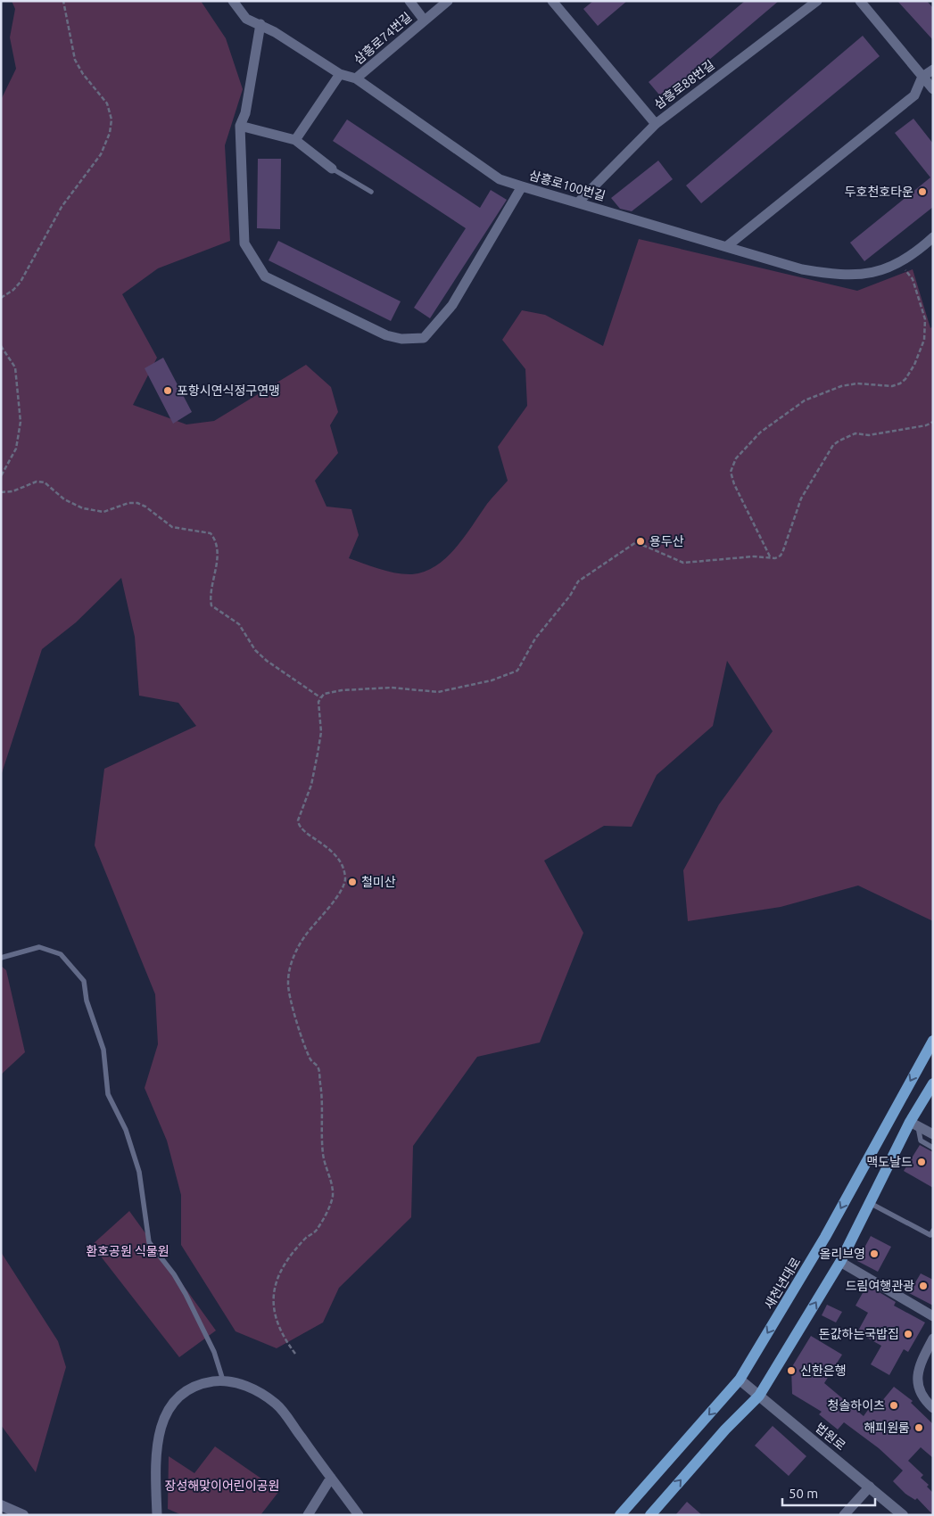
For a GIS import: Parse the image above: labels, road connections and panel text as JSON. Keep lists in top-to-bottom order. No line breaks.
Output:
{"streets":{"main road":["새천년대로","법원로"],"street":["삼흥로74번길","삼흥로88번길","삼흥로100번길"]},"crossings":[["삼흥로74번길","삼흥로100번길"],["삼흥로88번길","삼흥로100번길"],["새천년대로","법원로"]],"parks":["환호공원 식물원","장성해맞이어린이공원"],"places":["두호천호타운","포항시연식정구연맹","용두산","철미산","맥도날드","올리브영","드림여행관광","돈값하는국밥집","신한은행","청솔하이츠","해피원룸"],"scale_bar":"50 m"}
